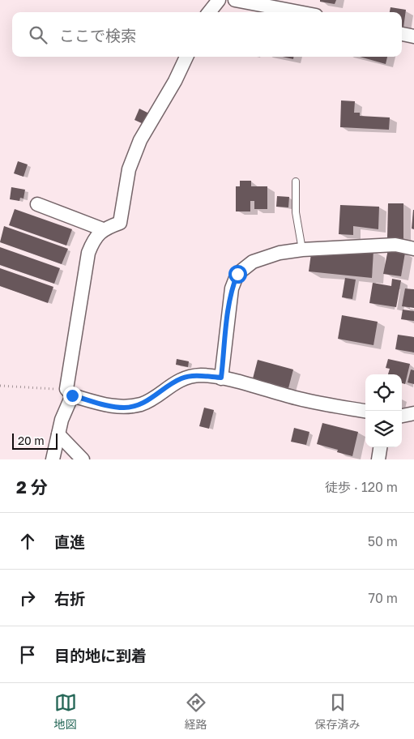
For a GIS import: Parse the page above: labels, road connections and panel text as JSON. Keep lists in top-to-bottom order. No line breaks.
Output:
{"scale_bar":"20 m","page":{"search":"ここで検索","scale":"20 m","heading":["2 分","徒歩 · 120 m"],"list":[["直進","50 m"],["右折","70 m"],"目的地に到着"],"nav":["地図","経路","保存済み"]}}
